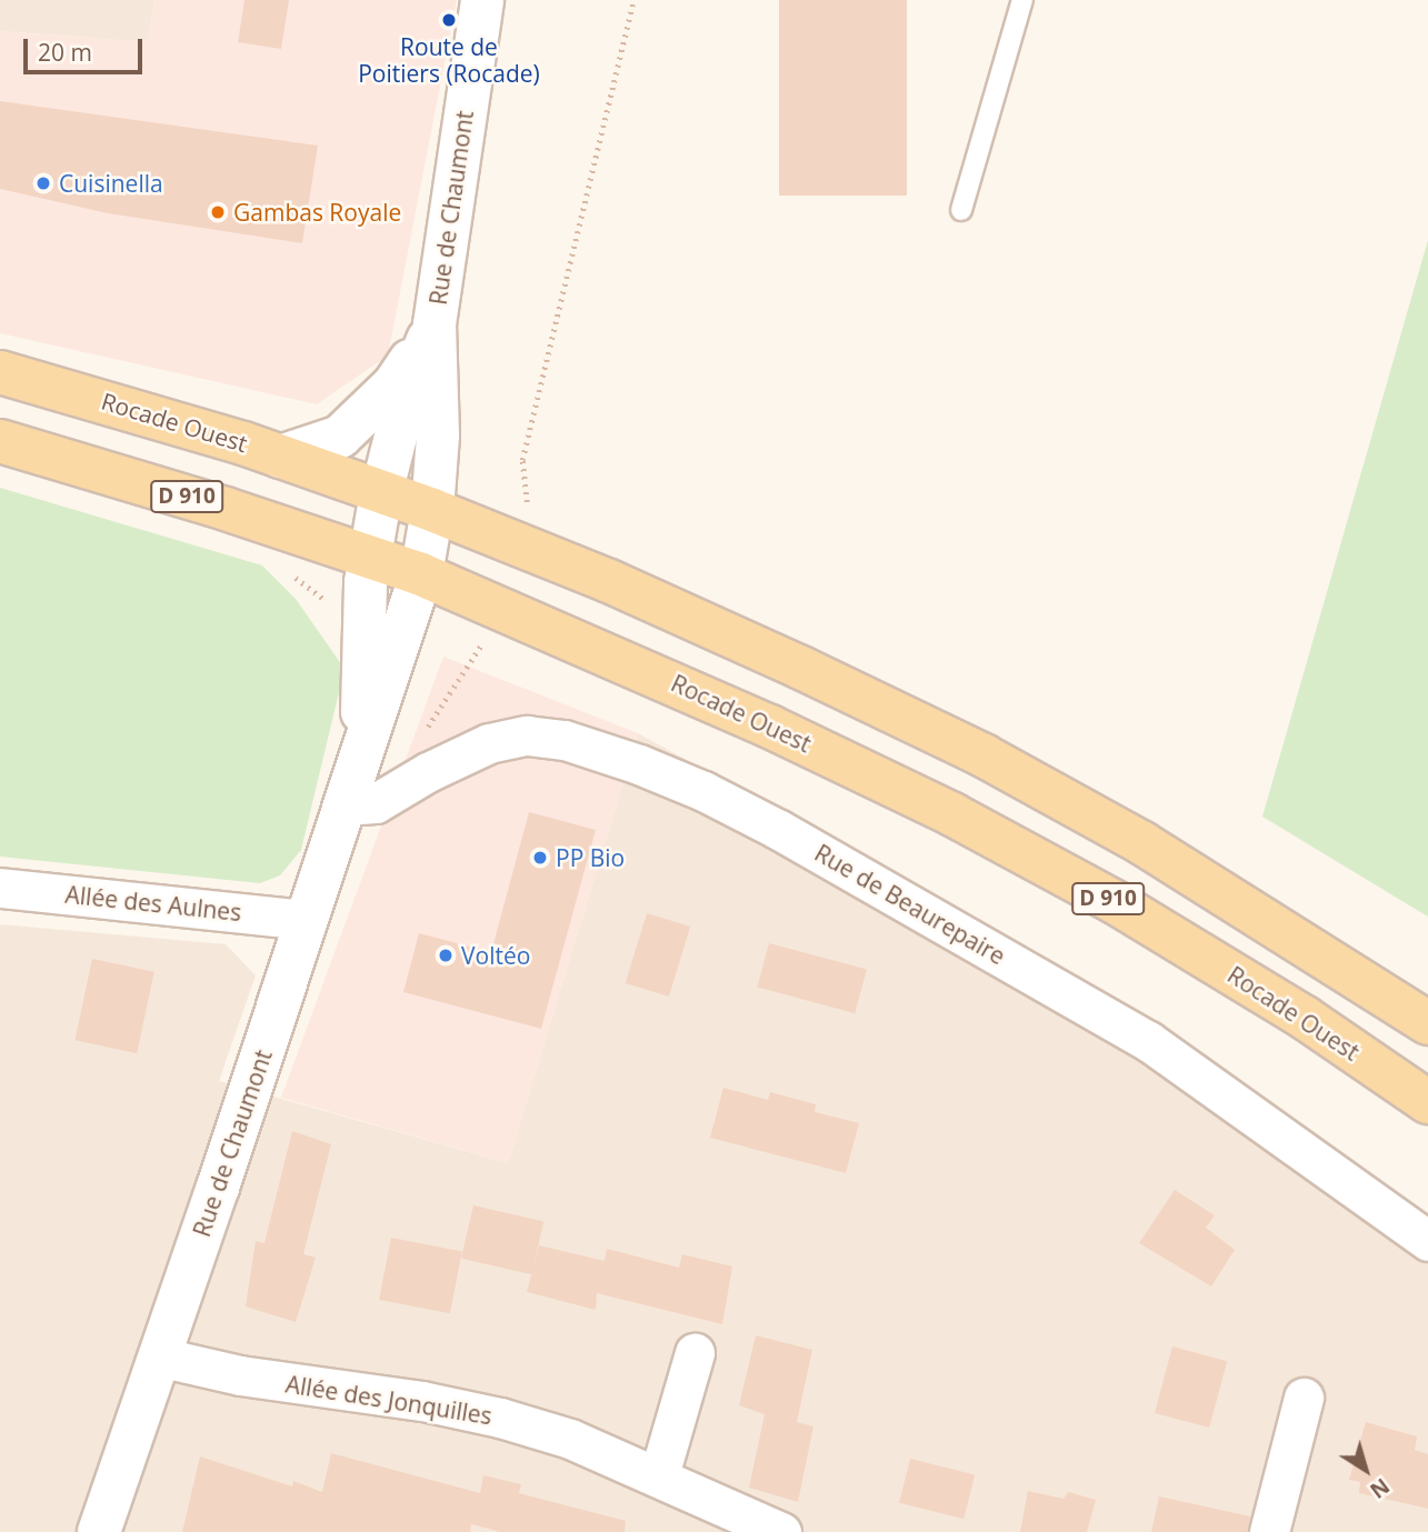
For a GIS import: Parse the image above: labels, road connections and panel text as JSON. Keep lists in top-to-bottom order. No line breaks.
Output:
{"streets":{"main road":["Rocade Ouest","D 910"],"street":["Rue de Chaumont","Allée des Aulnes","Rue de Beaurepaire","Allée des Jonquilles"]},"crossings":[["Rue de Chaumont","Rocade Ouest"],["Rue de Chaumont","Allée des Aulnes"],["Rue de Chaumont","Rue de Beaurepaire"],["Rue de Chaumont","Allée des Jonquilles"]],"places":["Route de Poitiers (Rocade)","Cuisinella","Gambas Royale","PP Bio","Voltéo"],"scale_bar":"20 m","north":"bottom right"}
